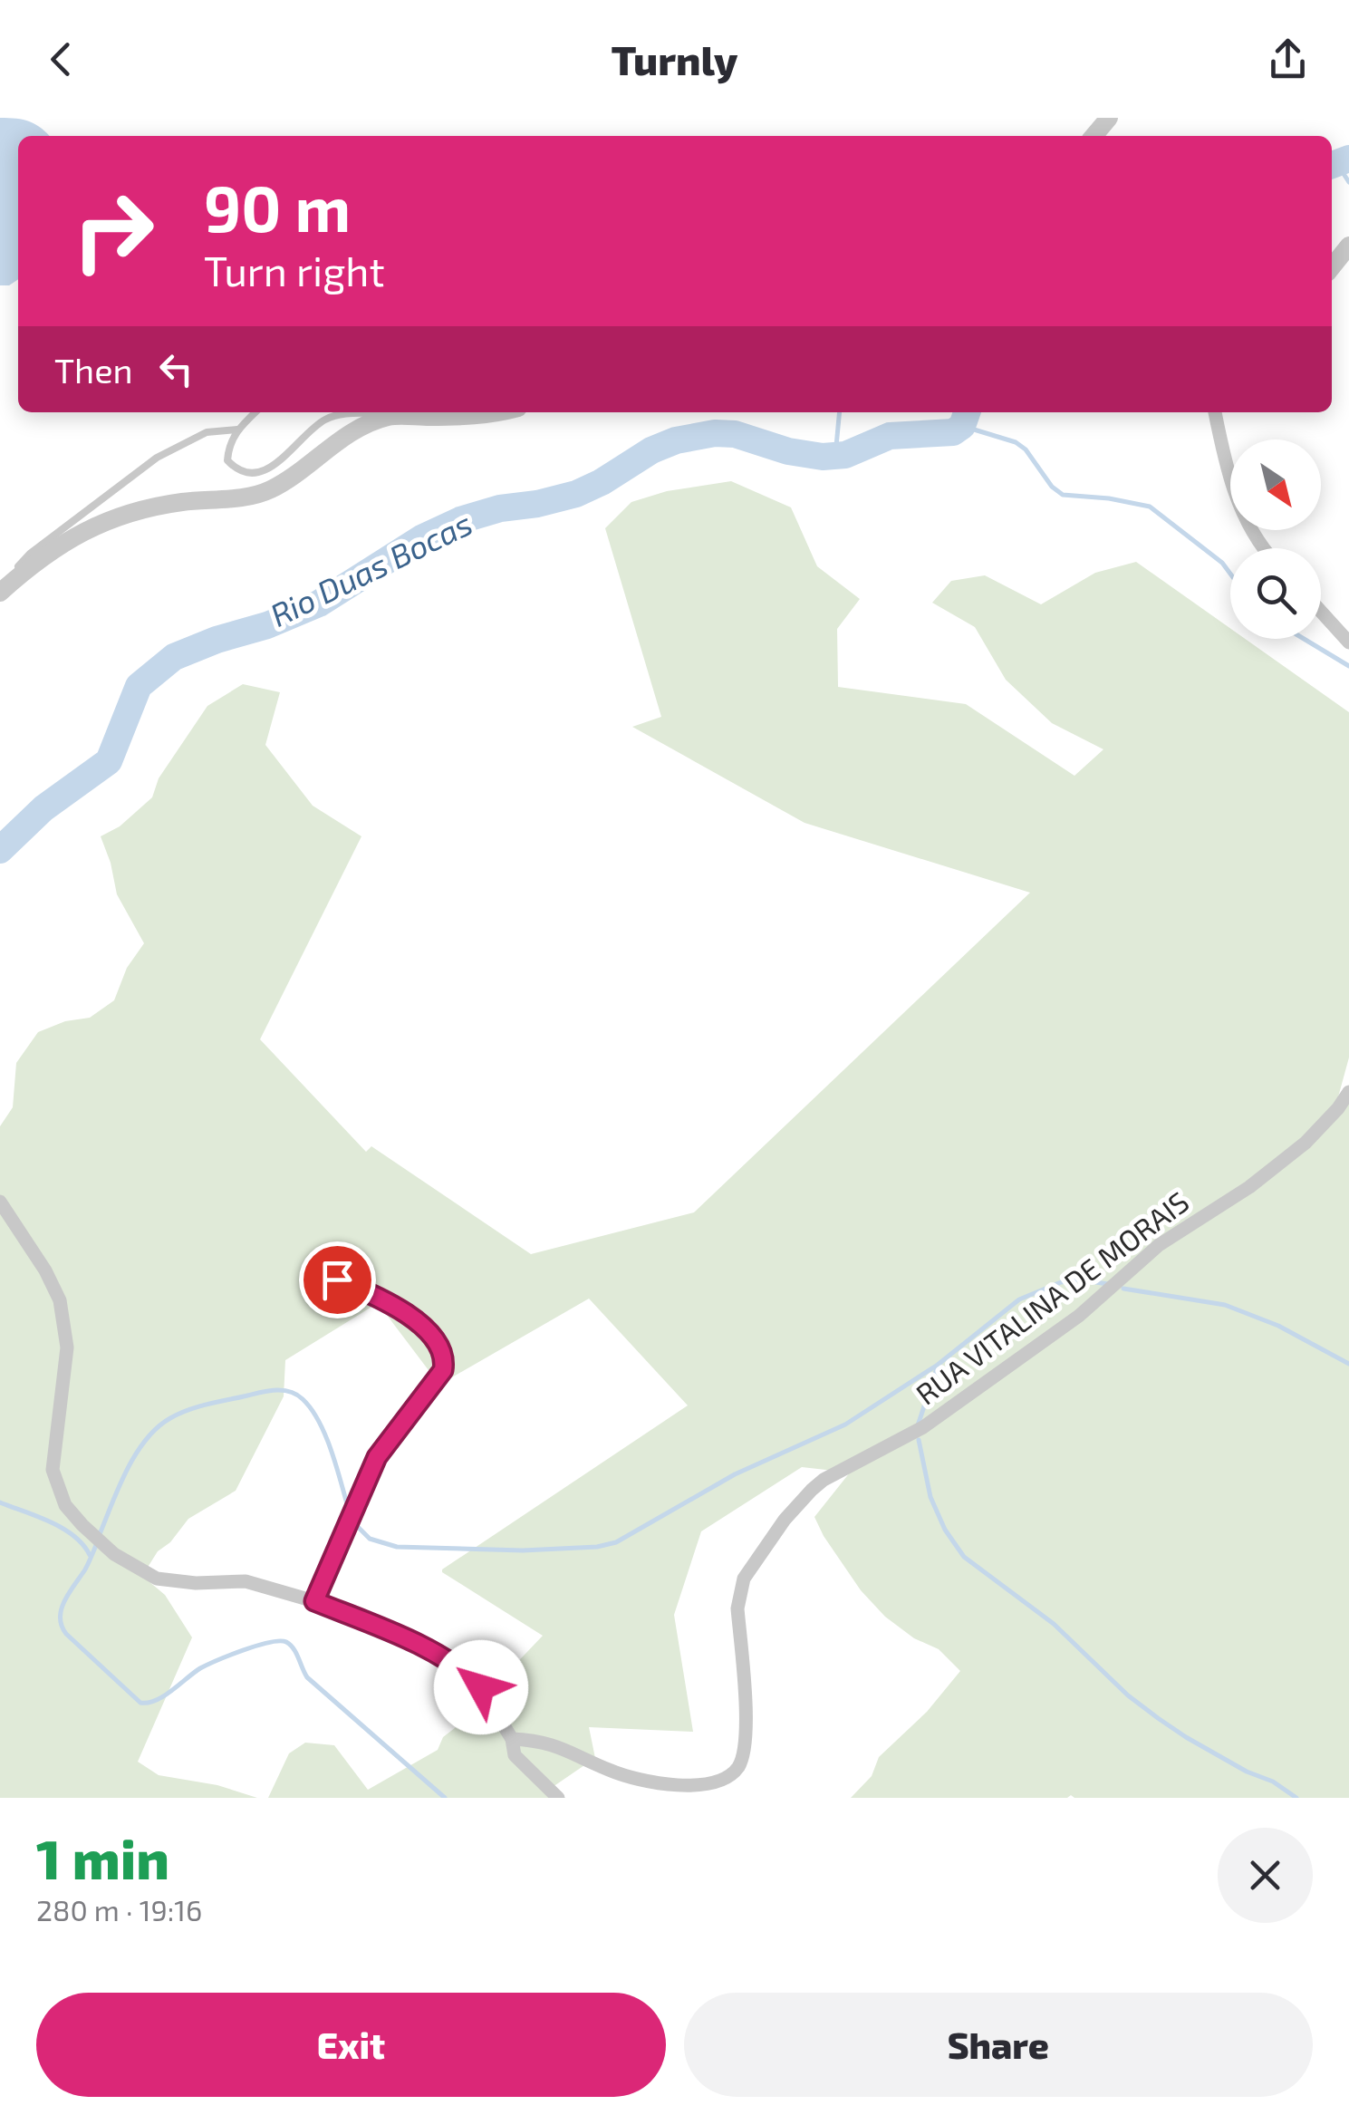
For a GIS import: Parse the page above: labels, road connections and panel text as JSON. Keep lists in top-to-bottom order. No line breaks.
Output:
{"streets":{"street":["RUA VITALINA DE MORAIS"]},"water":["Rio Duas Bocas"],"north":"bottom right","page":{"header":"Turnly","turn":["90 m","Turn right"],"then":"Then","heading":["1 min","280 m · 19:16"],"buttons":["Exit","Share"]}}
